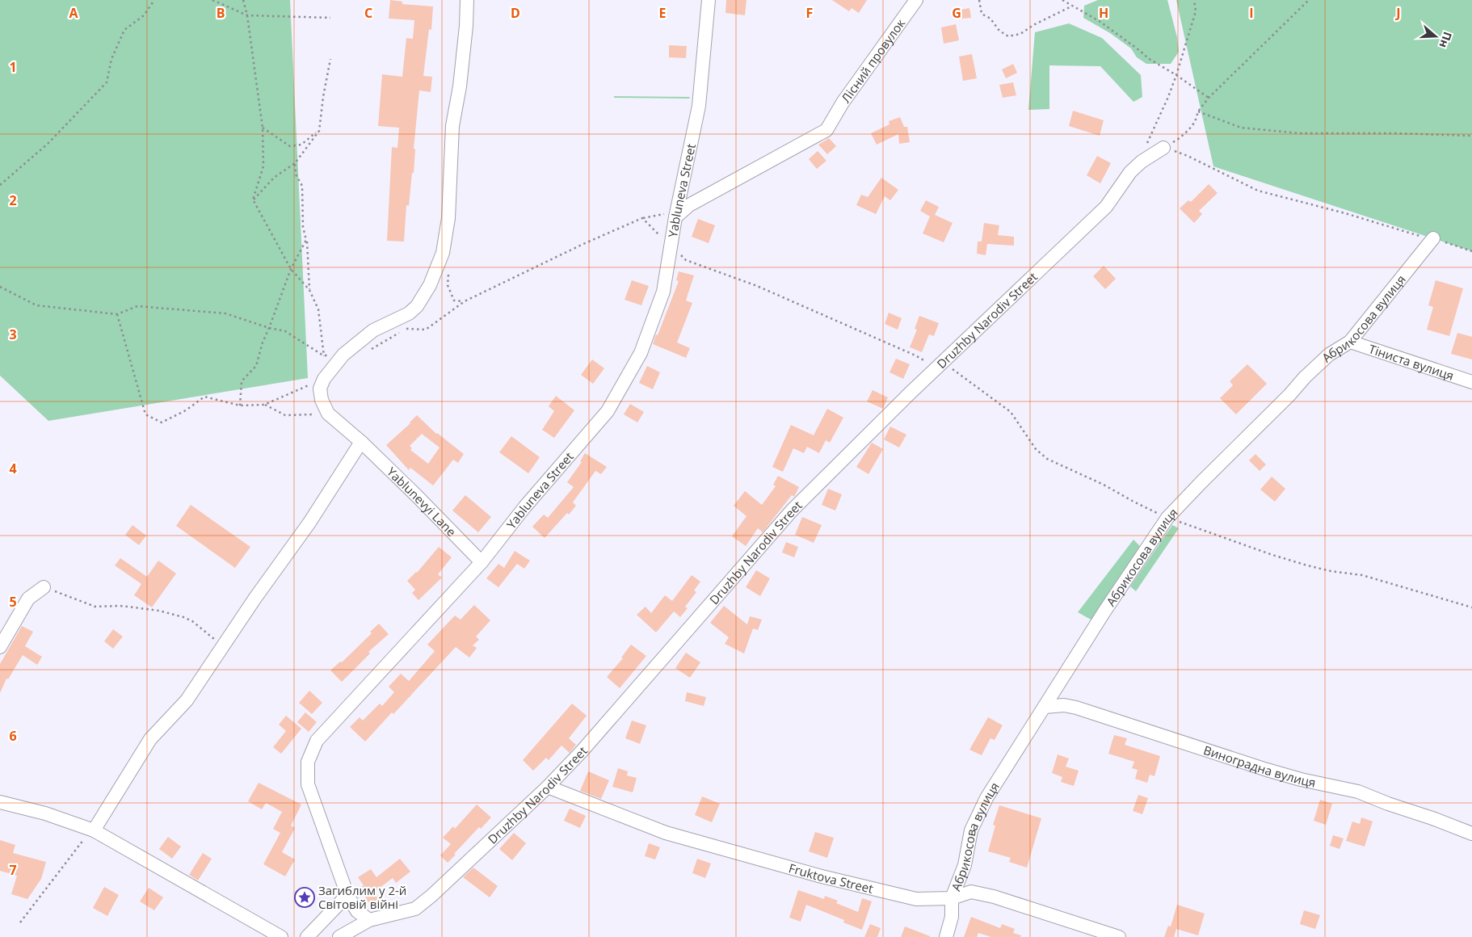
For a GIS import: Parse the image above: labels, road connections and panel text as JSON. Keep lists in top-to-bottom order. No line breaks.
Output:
{"streets":{"street":["Лісний провулок","Yabluneva Street","Абрикосова вулиця","Druzhby Narodiv Street","Тіниста вулиця","Yablunevyi Lane","Виноградна вулиця","Fruktova Street"]},"crossings":[["Лісний провулок","Yabluneva Street"],["Yabluneva Street","Druzhby Narodiv Street"],["Yabluneva Street","Yablunevyi Lane"],["Абрикосова вулиця","Тіниста вулиця"],["Абрикосова вулиця","Виноградна вулиця"],["Абрикосова вулиця","Fruktova Street"],["Druzhby Narodiv Street","Fruktova Street"]],"places":{"place":["Загиблим у 2-й Світовій війні"]},"north":"right","grid":{"columns":["A","B","C","D","E","F","G","H","I","J"],"rows":["1","2","3","4","5","6","7"]}}
